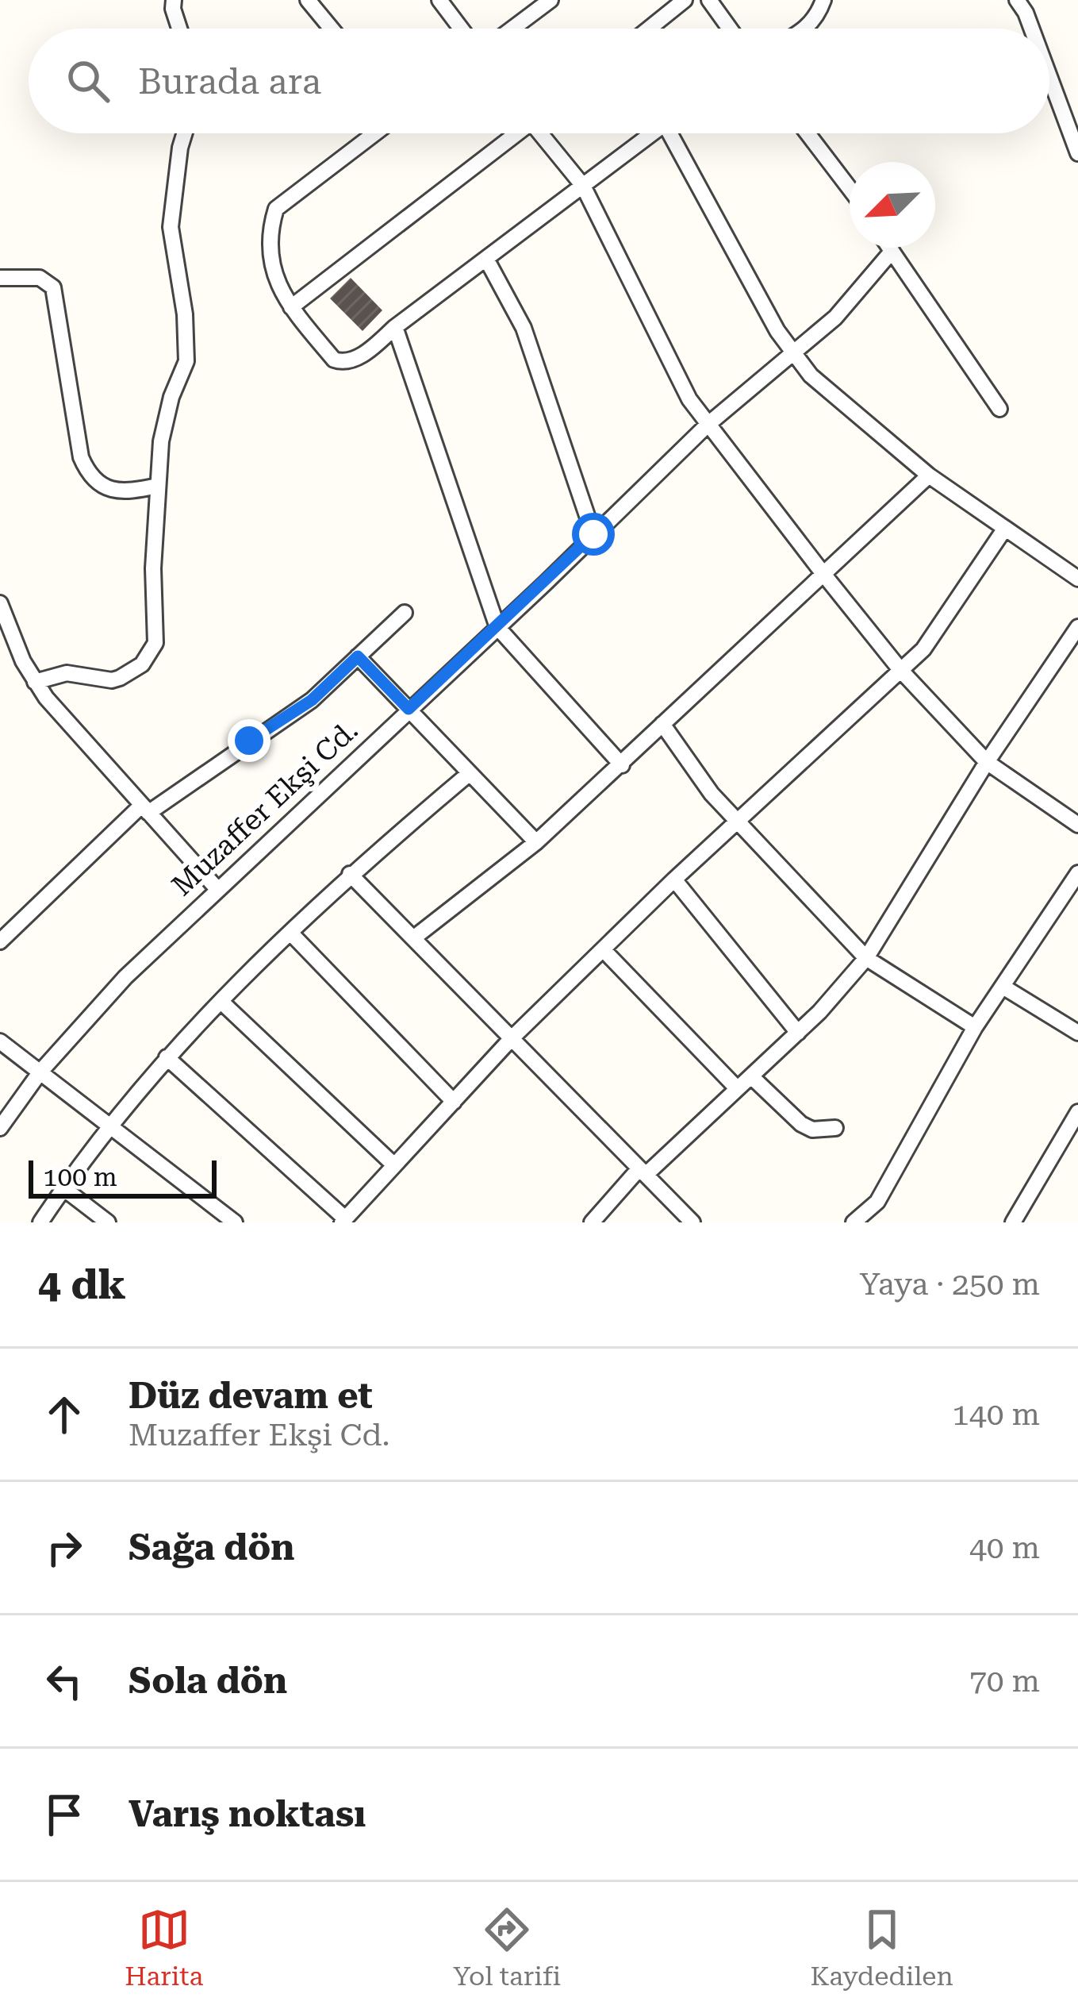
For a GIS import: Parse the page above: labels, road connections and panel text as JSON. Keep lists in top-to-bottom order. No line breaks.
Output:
{"streets":{"street":["Muzaffer Ekşi Cd."]},"scale_bar":"100 m","north":"bottom left","page":{"search":"Burada ara","scale":"100 m","heading":["4 dk","Yaya · 250 m"],"list":[["Düz devam et","Muzaffer Ekşi Cd.","140 m"],["Sağa dön","40 m"],["Sola dön","70 m"],"Varış noktası"],"nav":["Harita","Yol tarifi","Kaydedilen"]}}
